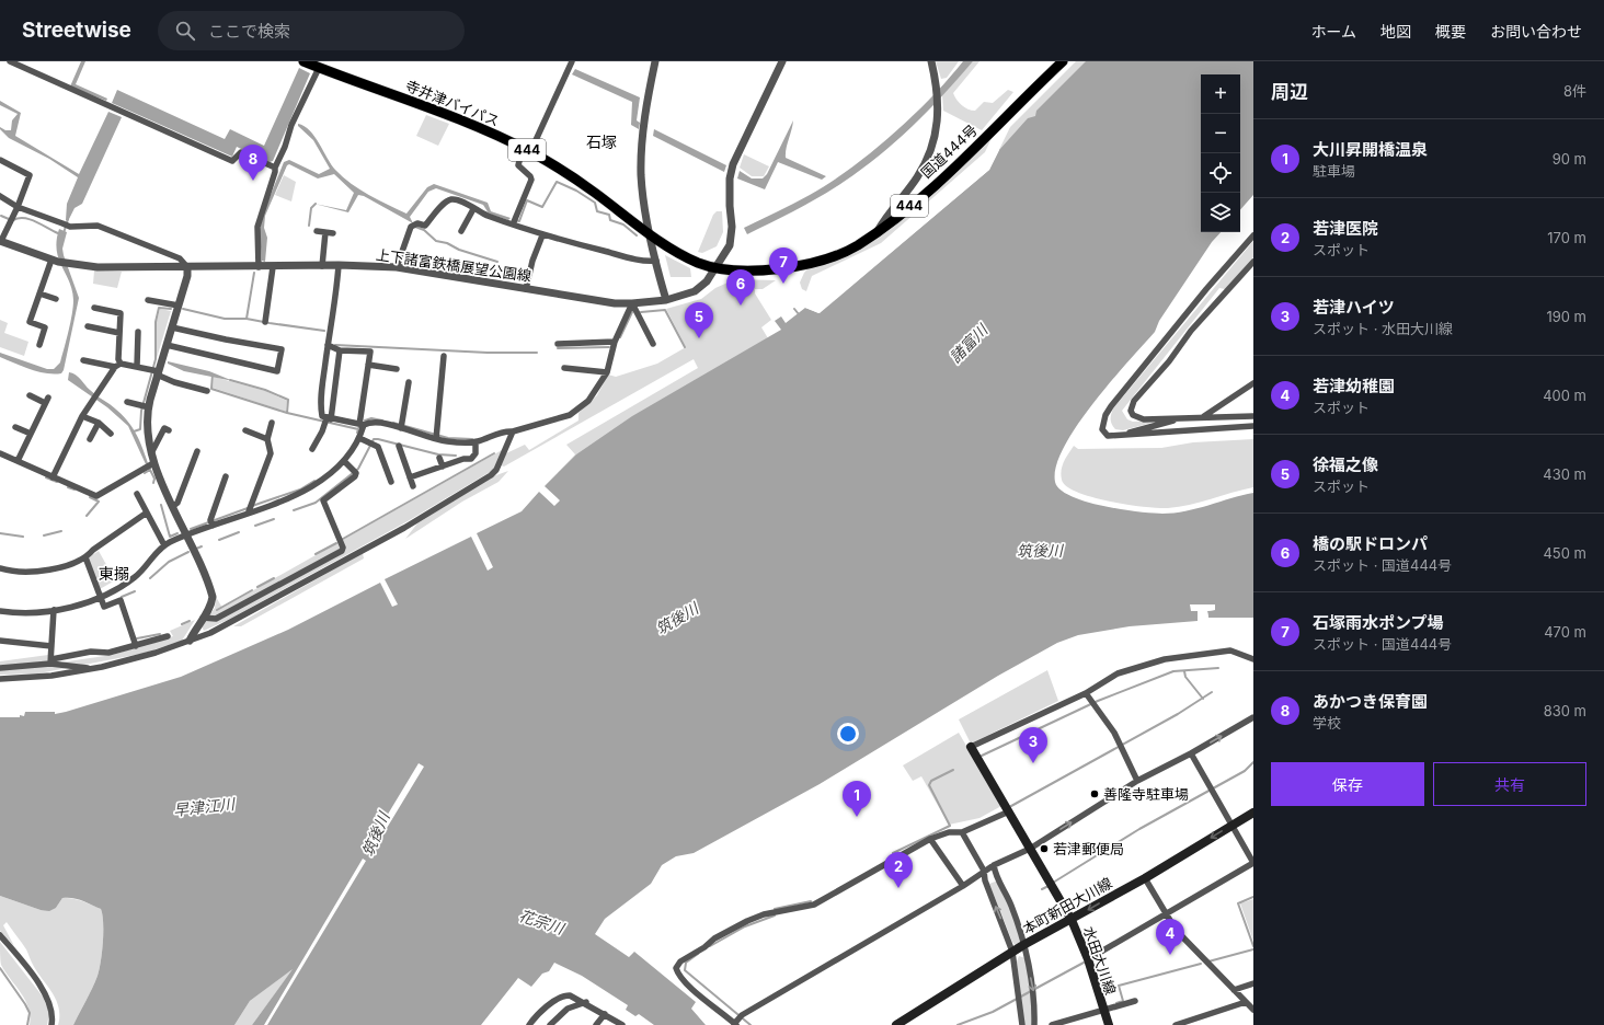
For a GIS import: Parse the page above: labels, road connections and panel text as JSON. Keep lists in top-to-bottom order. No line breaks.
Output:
{"streets":{"highway":["寺井津バイパス","444","国道444号"],"main road":["本町新田大川線","水田大川線"],"street":["上下諸富鉄橋展望公園線"]},"crossings":[["寺井津バイパス","国道444号"],["寺井津バイパス","上下諸富鉄橋展望公園線"],["国道444号","上下諸富鉄橋展望公園線"],["本町新田大川線","水田大川線"]],"one_way":["本町新田大川線"],"districts":["石塚","東搦"],"water":["諸富川","筑後川","早津江川","花宗川"],"places":["善隆寺駐車場","若津郵便局"],"page":{"header":"Streetwise","search":"ここで検索","nav":["ホーム","地図","概要","お問い合わせ"],"heading":["周辺","8件"],"map_buttons":["+","−"],"list":[{"mark":"1","name":"大川昇開橋温泉","note":"駐車場","value":"90 m"},{"mark":"2","name":"若津医院","note":"スポット","value":"170 m"},{"mark":"3","name":"若津ハイツ","note":"スポット · 水田大川線","value":"190 m"},{"mark":"4","name":"若津幼稚園","note":"スポット","value":"400 m"},{"mark":"5","name":"徐福之像","note":"スポット","value":"430 m"},{"mark":"6","name":"橋の駅ドロンパ","note":"スポット · 国道444号","value":"450 m"},{"mark":"7","name":"石塚雨水ポンプ場","note":"スポット · 国道444号","value":"470 m"},{"mark":"8","name":"あかつき保育園","note":"学校","value":"830 m"}],"pins":["8","7","6","5","3","1","2","4"],"buttons":["保存","共有"]}}
